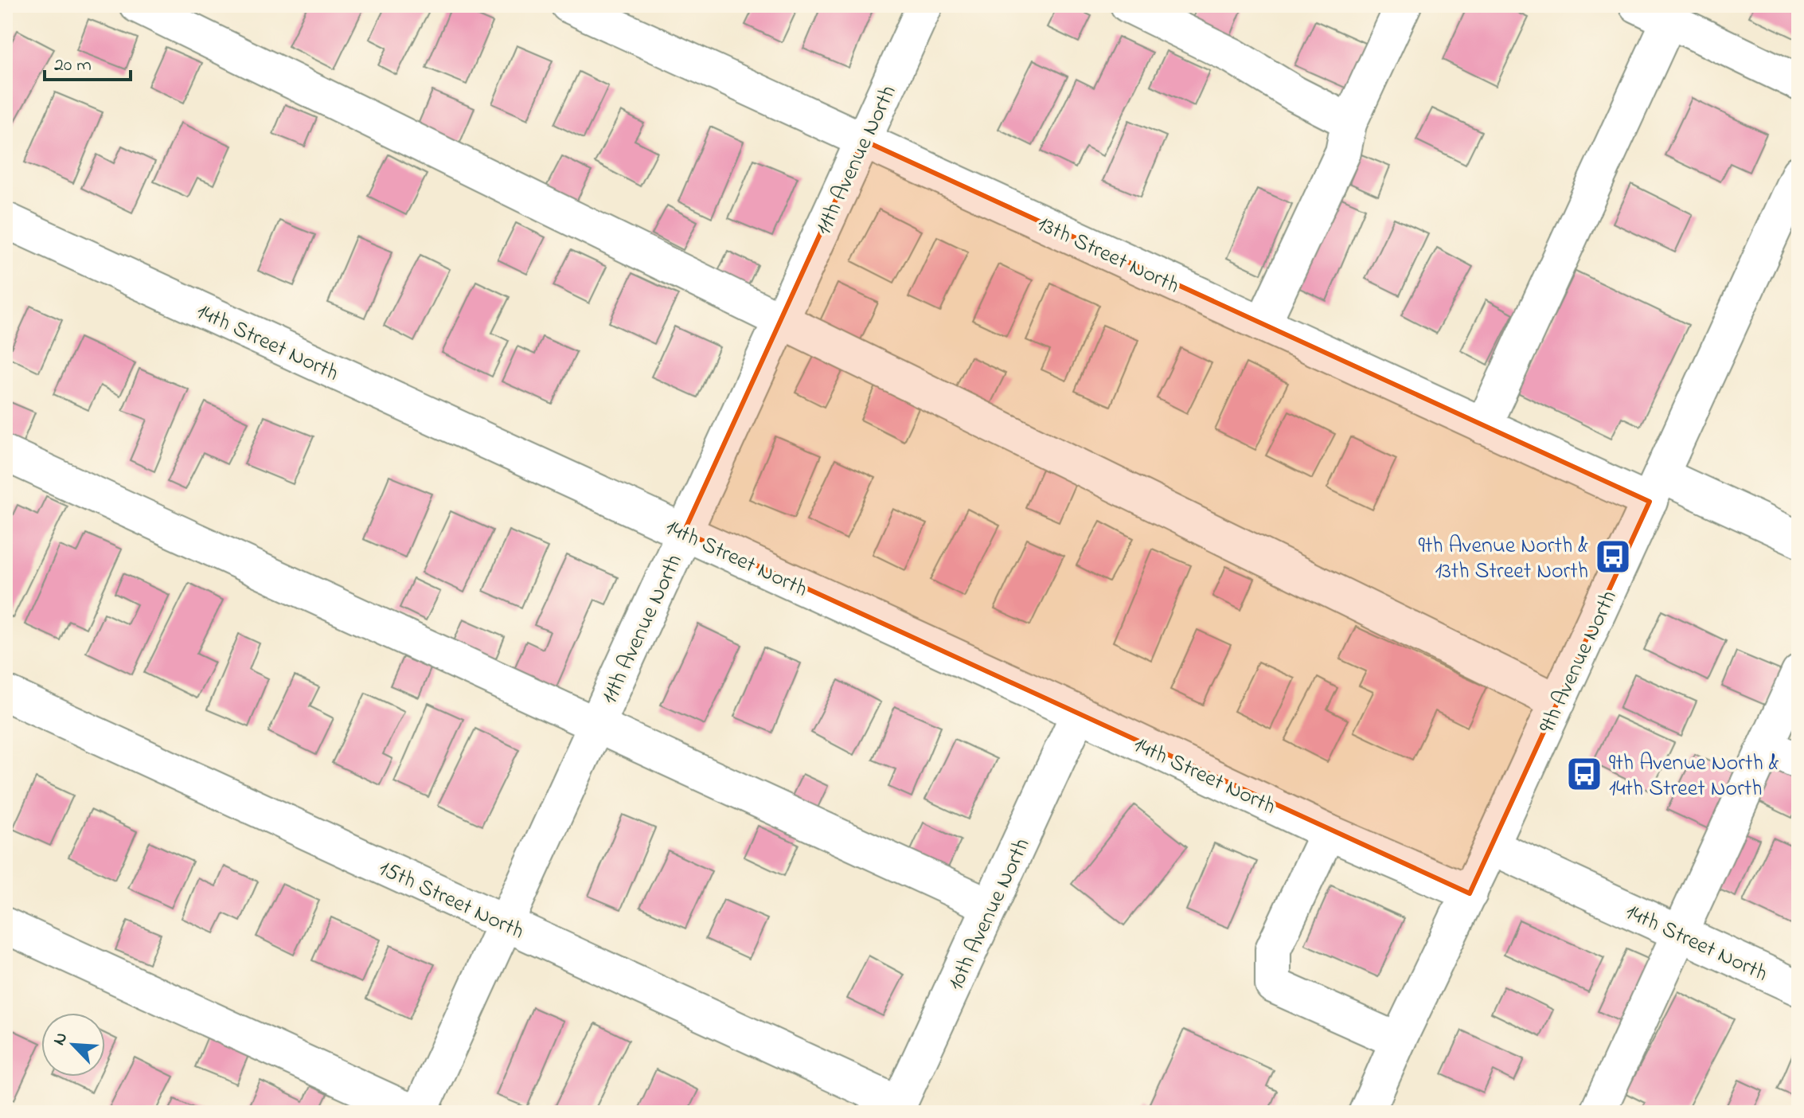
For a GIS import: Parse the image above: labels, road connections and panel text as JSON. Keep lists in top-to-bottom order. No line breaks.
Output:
{"streets":{"street":["11th Avenue North","13th Street North","14th Street North","9th Avenue North","15th Street North","10th Avenue North"]},"crossings":[["11th Avenue North","13th Street North"],["11th Avenue North","14th Street North"],["11th Avenue North","15th Street North"],["13th Street North","9th Avenue North"],["14th Street North","9th Avenue North"],["14th Street North","10th Avenue North"],["15th Street North","10th Avenue North"]],"places":{"bus stop":["9th Avenue North & 13th Street North","9th Avenue North & 14th Street North"]},"scale_bar":"20 m","north":"top left"}
